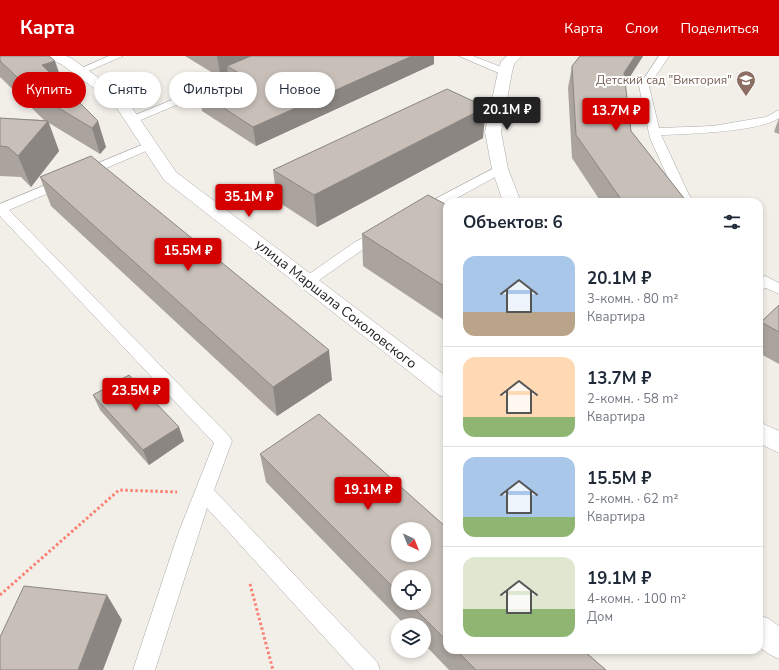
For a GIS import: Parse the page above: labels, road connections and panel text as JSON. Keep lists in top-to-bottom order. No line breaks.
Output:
{"streets":{"street":["улица Маршала Соколовского"]},"places":{"school or university":["Детский сад \"Виктория\""]},"north":"bottom right","page":{"header":"Карта","nav":["Карта","Слои","Поделиться"],"chip":["Купить","Снять","Фильтры","Новое"],"price":["20.1M ₽","13.7M ₽","35.1M ₽","15.5M ₽","23.5M ₽","19.1M ₽"],"heading":"Объектов: 6","list":[{"name":"20.1M ₽","note":"3-комн. · 80 m² · Квартира"},{"name":"13.7M ₽","note":"2-комн. · 58 m² · Квартира"},{"name":"15.5M ₽","note":"2-комн. · 62 m² · Квартира"},{"name":"19.1M ₽","note":"4-комн. · 100 m² · Дом"}]}}
